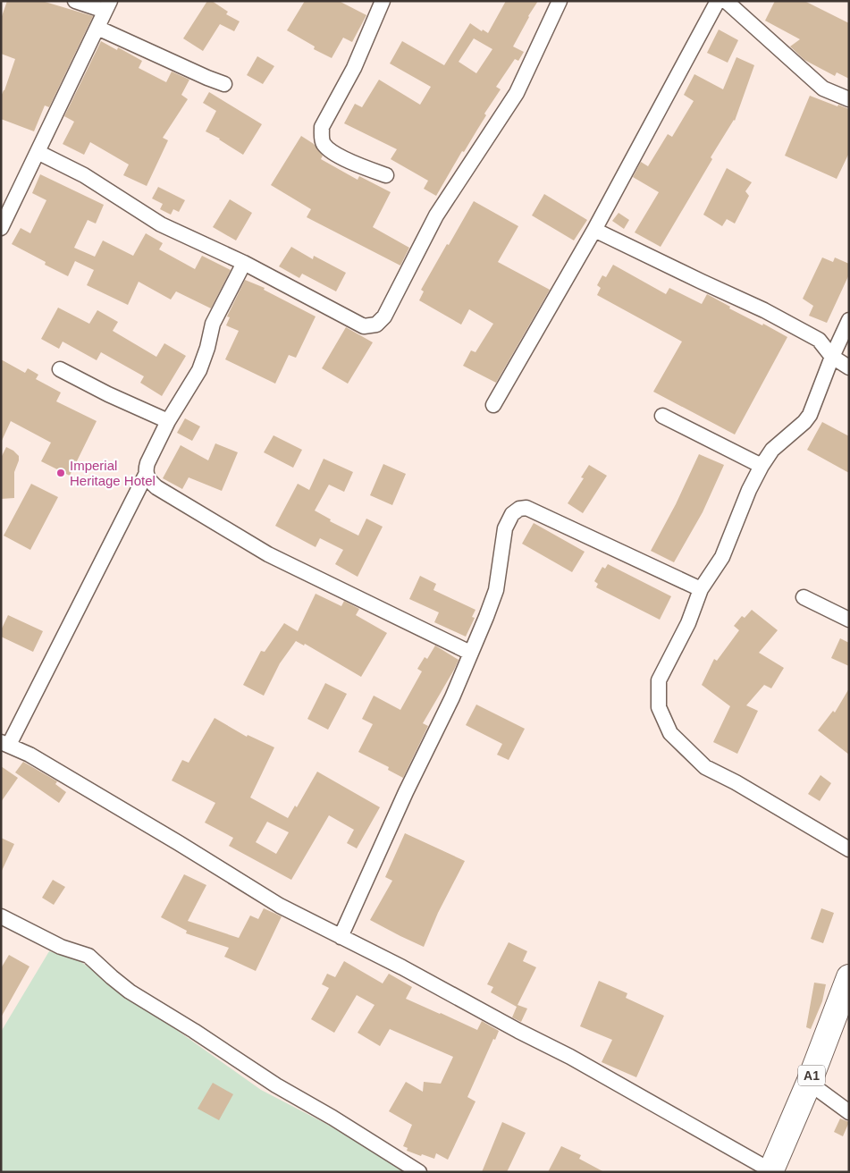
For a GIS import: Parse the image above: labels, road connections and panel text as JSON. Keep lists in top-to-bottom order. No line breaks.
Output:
{"streets":{"highway":["A1"]},"places":["Imperial Heritage Hotel"]}
